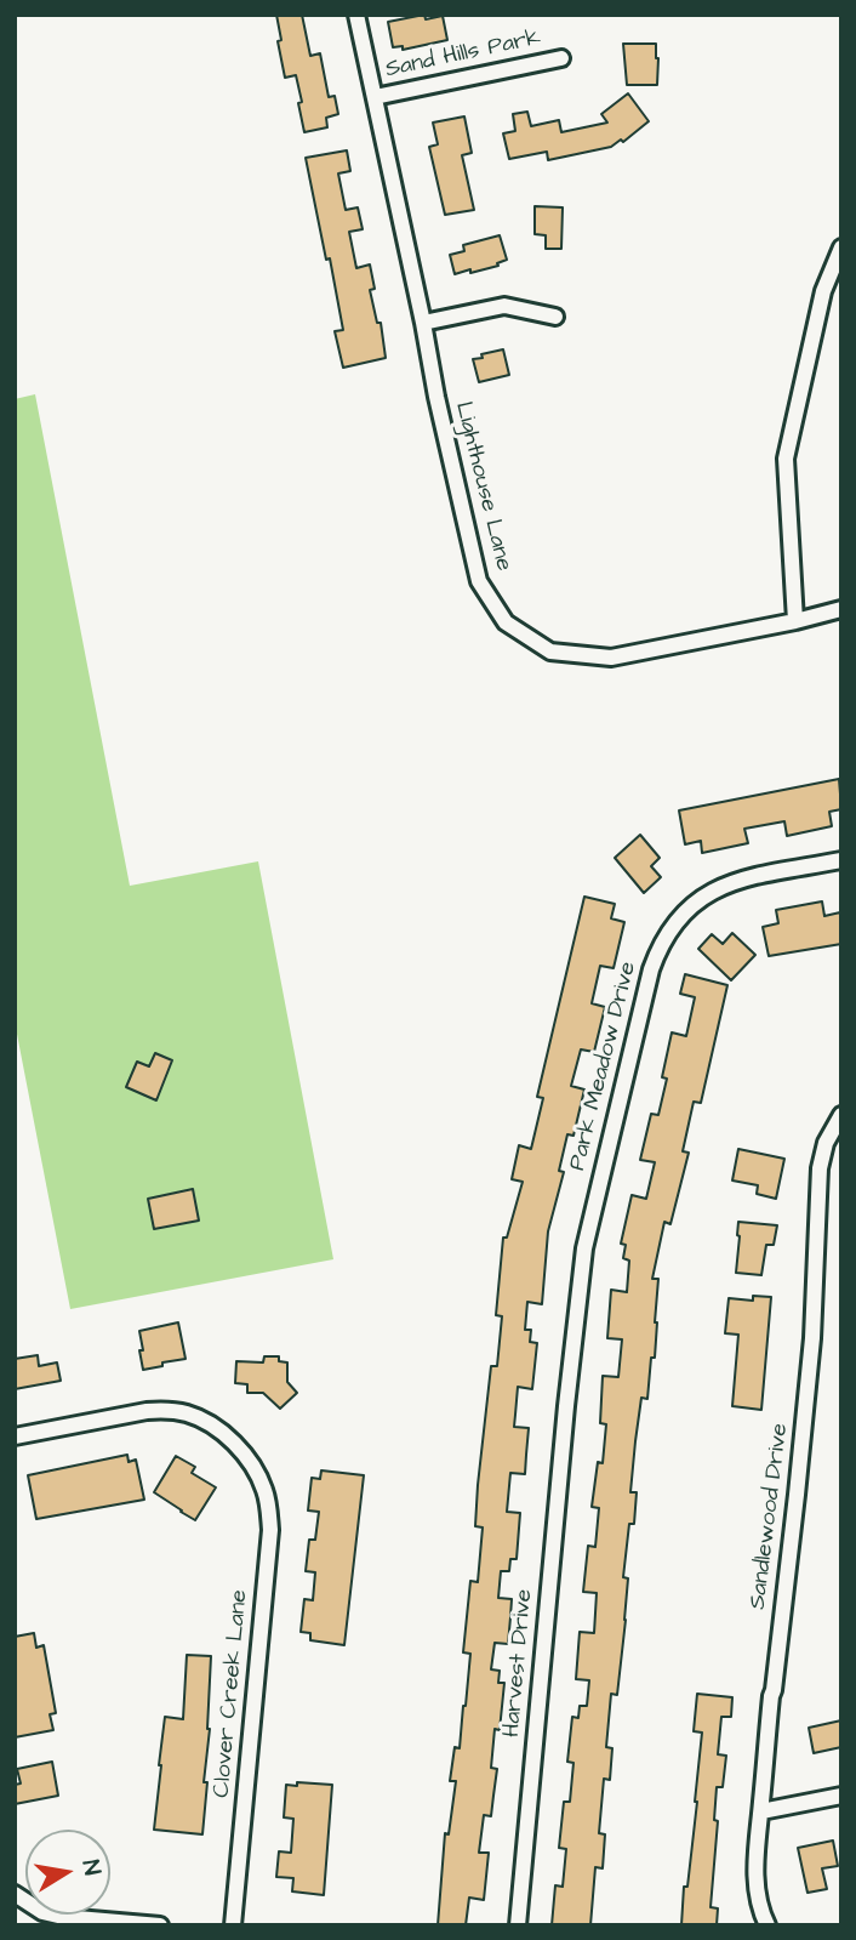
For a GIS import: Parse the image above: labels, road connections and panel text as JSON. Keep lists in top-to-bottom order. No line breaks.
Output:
{"streets":{"street":["Sand Hills Park","Lighthouse Lane","Park Meadow Drive","Sandlewood Drive","Harvest Drive","Clover Creek Lane"]},"crossings":[["Sand Hills Park","Lighthouse Lane"],["Park Meadow Drive","Harvest Drive"]],"north":"right"}
